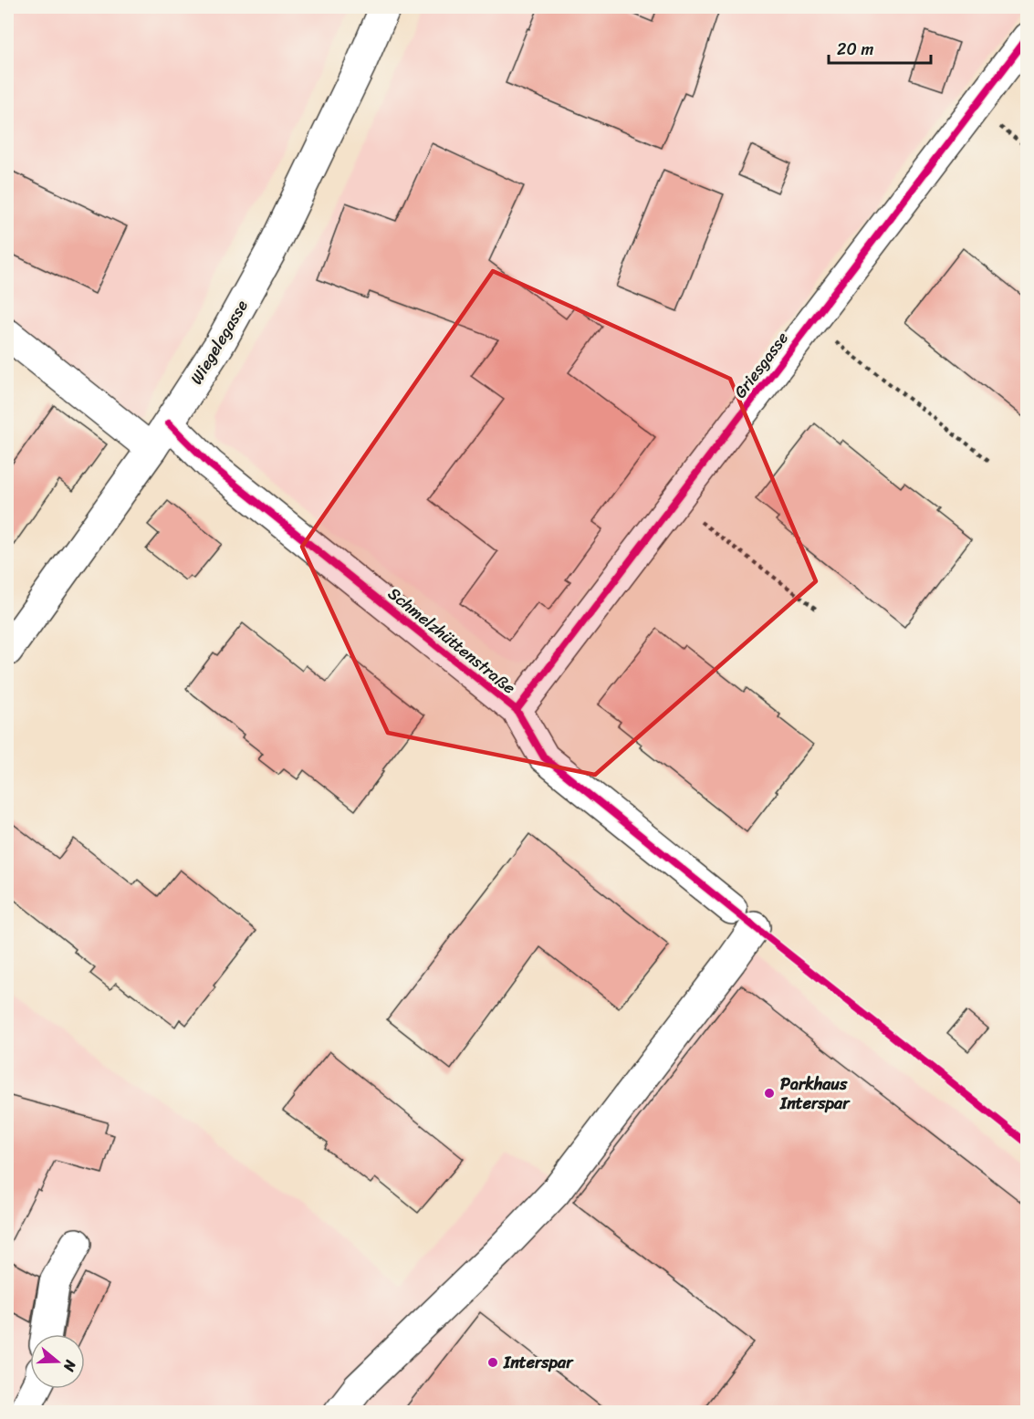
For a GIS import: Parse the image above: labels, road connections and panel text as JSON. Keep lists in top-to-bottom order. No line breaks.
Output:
{"streets":{"street":["Wiegelegasse","Griesgasse","Schmelzhüttenstraße"]},"crossings":[["Wiegelegasse","Schmelzhüttenstraße"],["Griesgasse","Schmelzhüttenstraße"]],"places":["Parkhaus Interspar","Interspar"],"scale_bar":"20 m","north":"right"}
